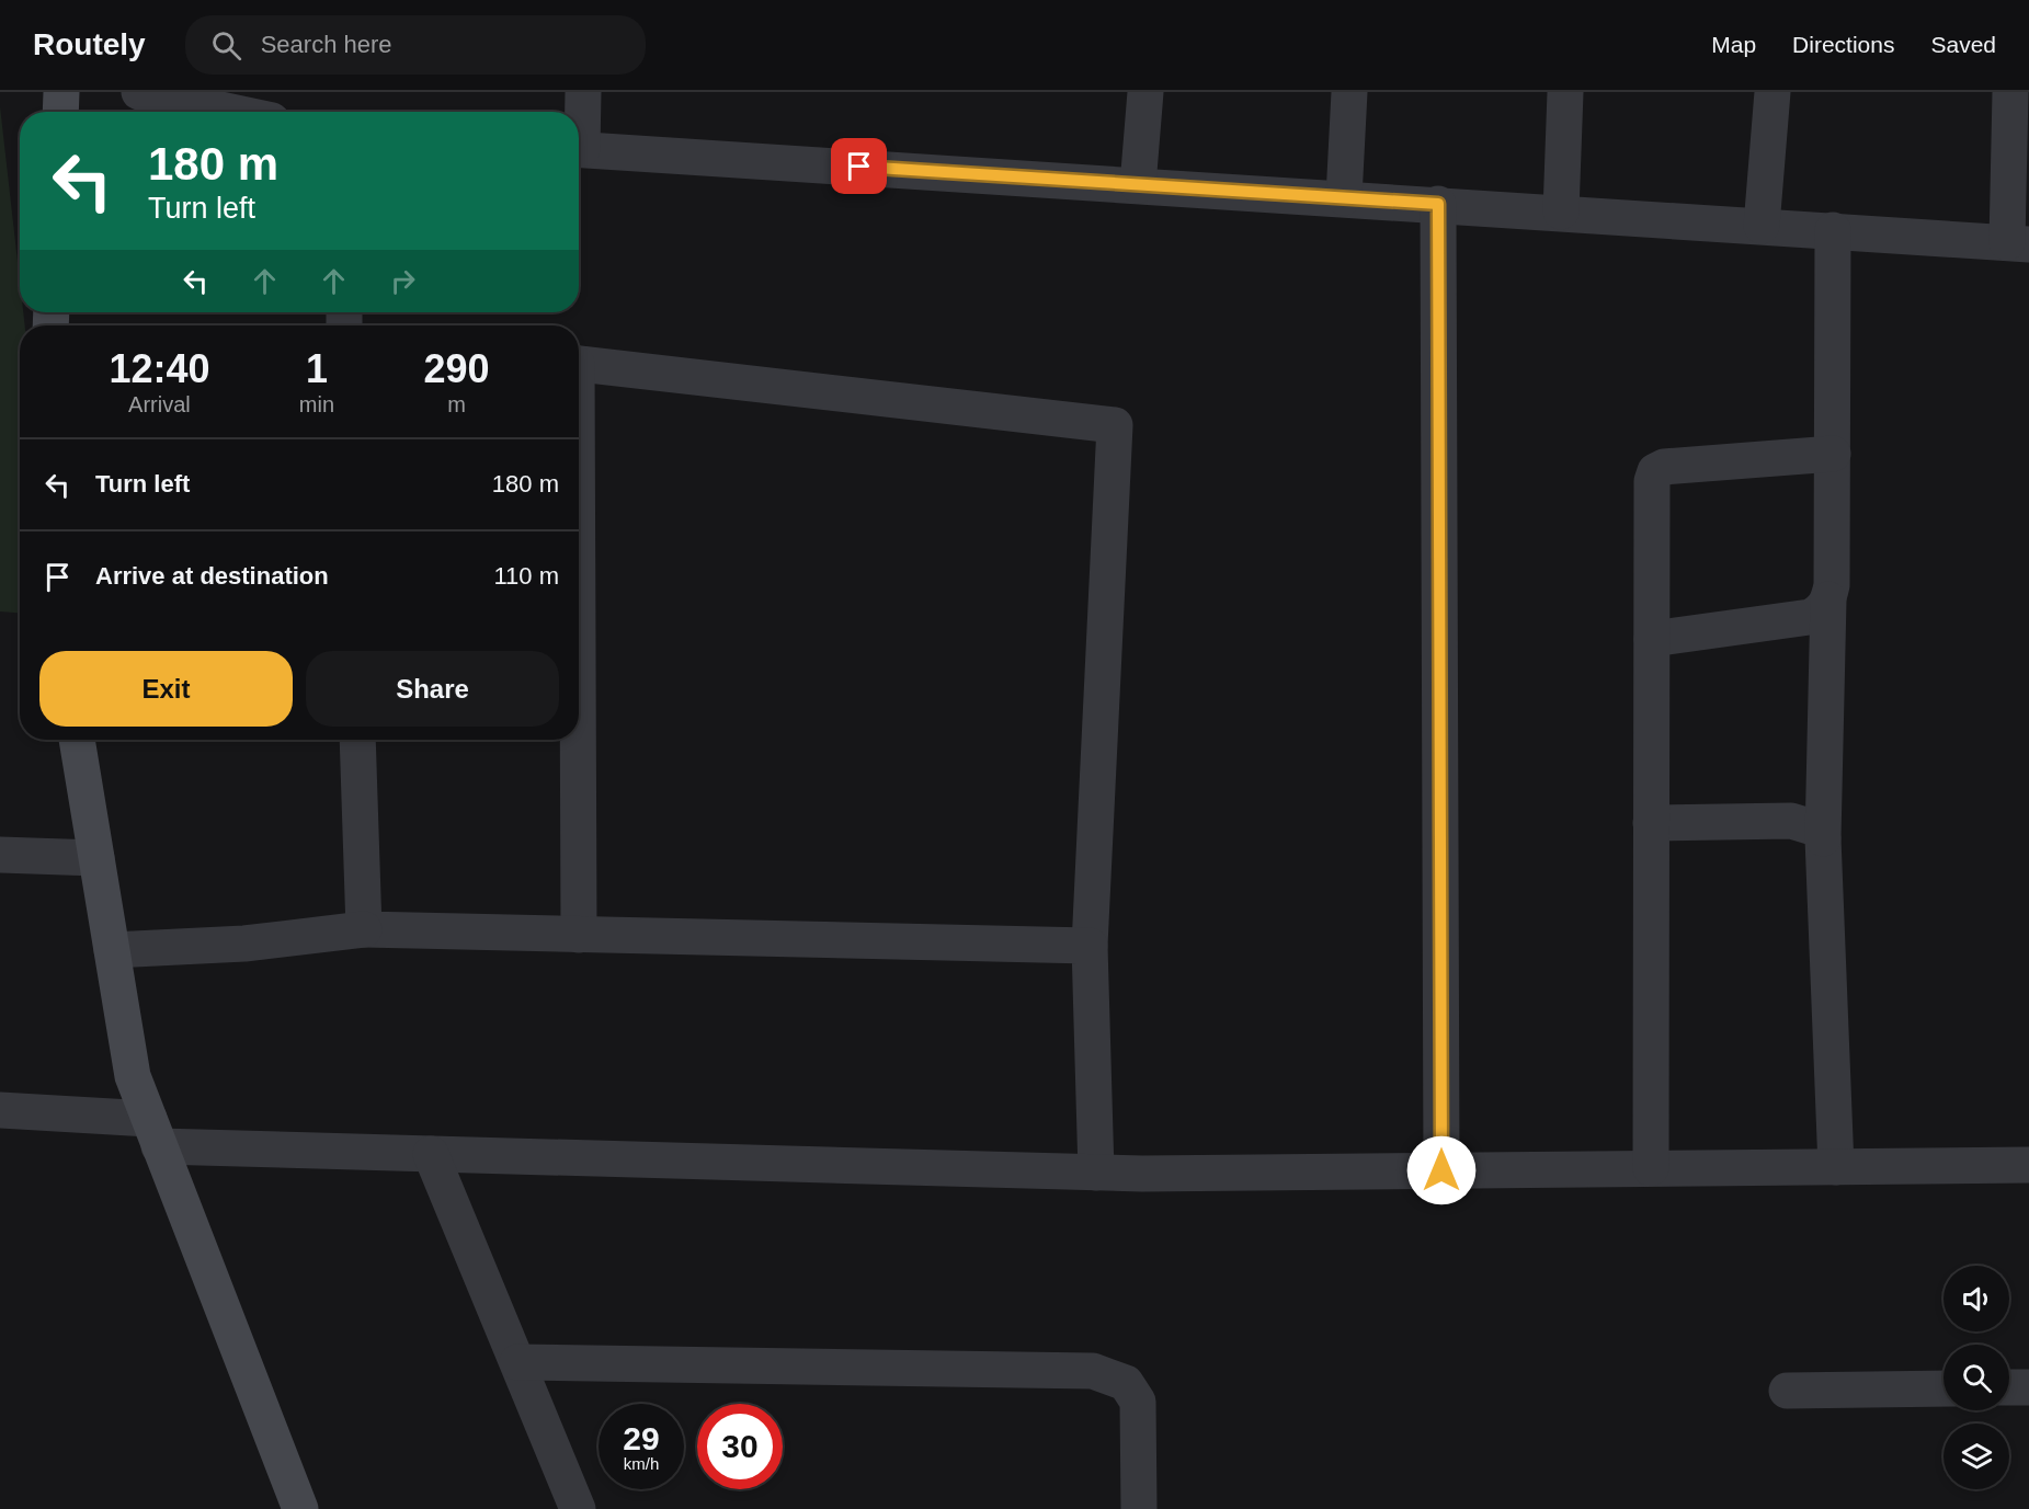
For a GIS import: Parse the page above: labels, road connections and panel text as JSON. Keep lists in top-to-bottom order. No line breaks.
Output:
{"page":{"header":"Routely","search":"Search here","nav":["Map","Directions","Saved"],"turn":["180 m","Turn left"],"eta":["12:40","Arrival","1","min","290","m"],"list":[{"name":"Turn left","value":"180 m"},{"name":"Arrive at destination","value":"110 m"}],"buttons":["Exit","Share"],"speed":"29 km/h","limit":"30"}}
